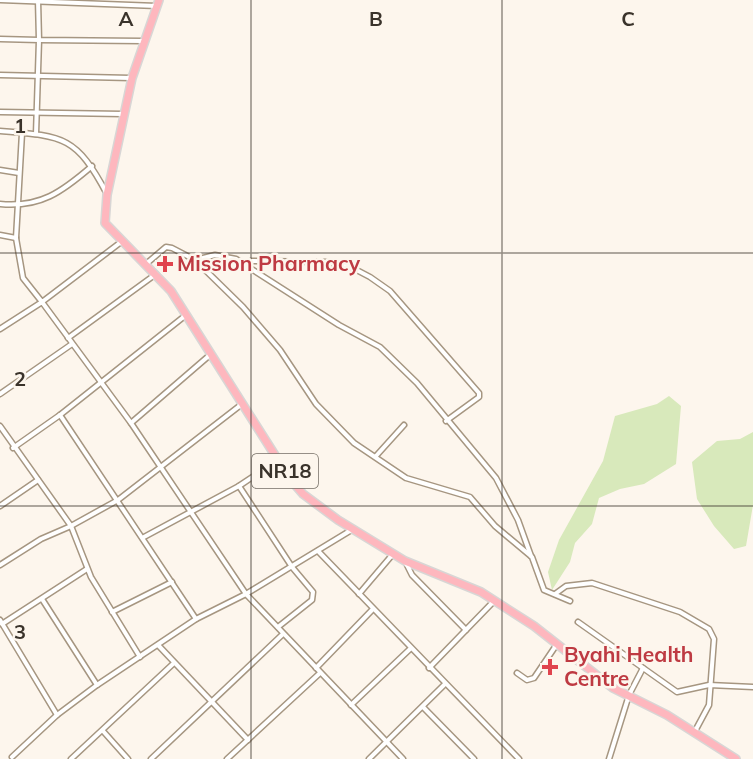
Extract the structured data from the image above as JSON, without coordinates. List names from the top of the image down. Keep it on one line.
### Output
{"streets":{"main road":["NR18"]},"places":{"health":["Mission Pharmacy","Byahi Health Centre"]},"grid":{"columns":["A","B","C"],"rows":["1","2","3"]}}
